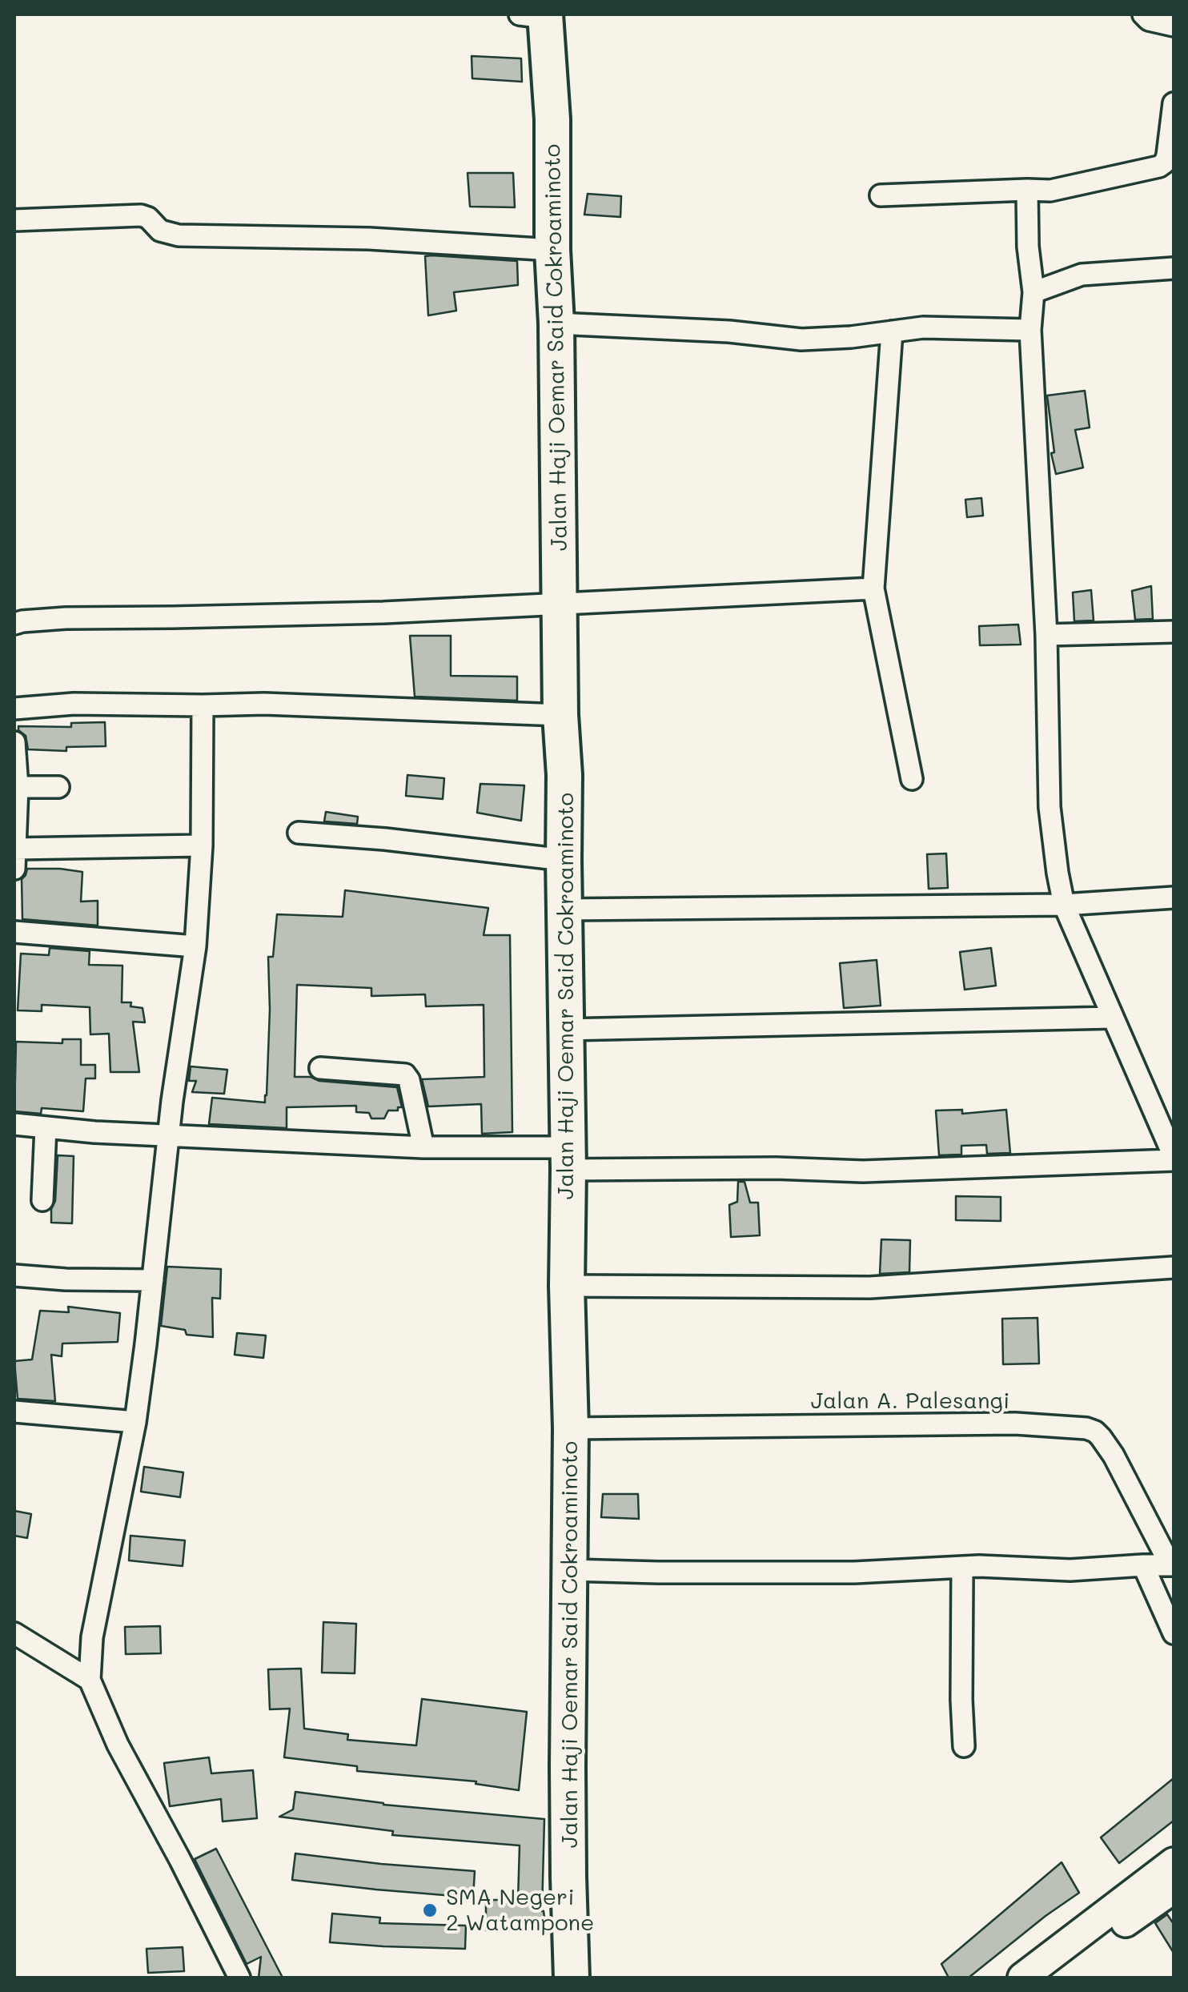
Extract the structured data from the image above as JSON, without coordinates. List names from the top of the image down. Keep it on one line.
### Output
{"streets":{"highway":["Jalan Haji Oemar Said Cokroaminoto"],"street":["Jalan A. Palesangi"]},"crossings":[["Jalan Haji Oemar Said Cokroaminoto","Jalan A. Palesangi"]],"places":["SMA Negeri 2 Watampone"]}
